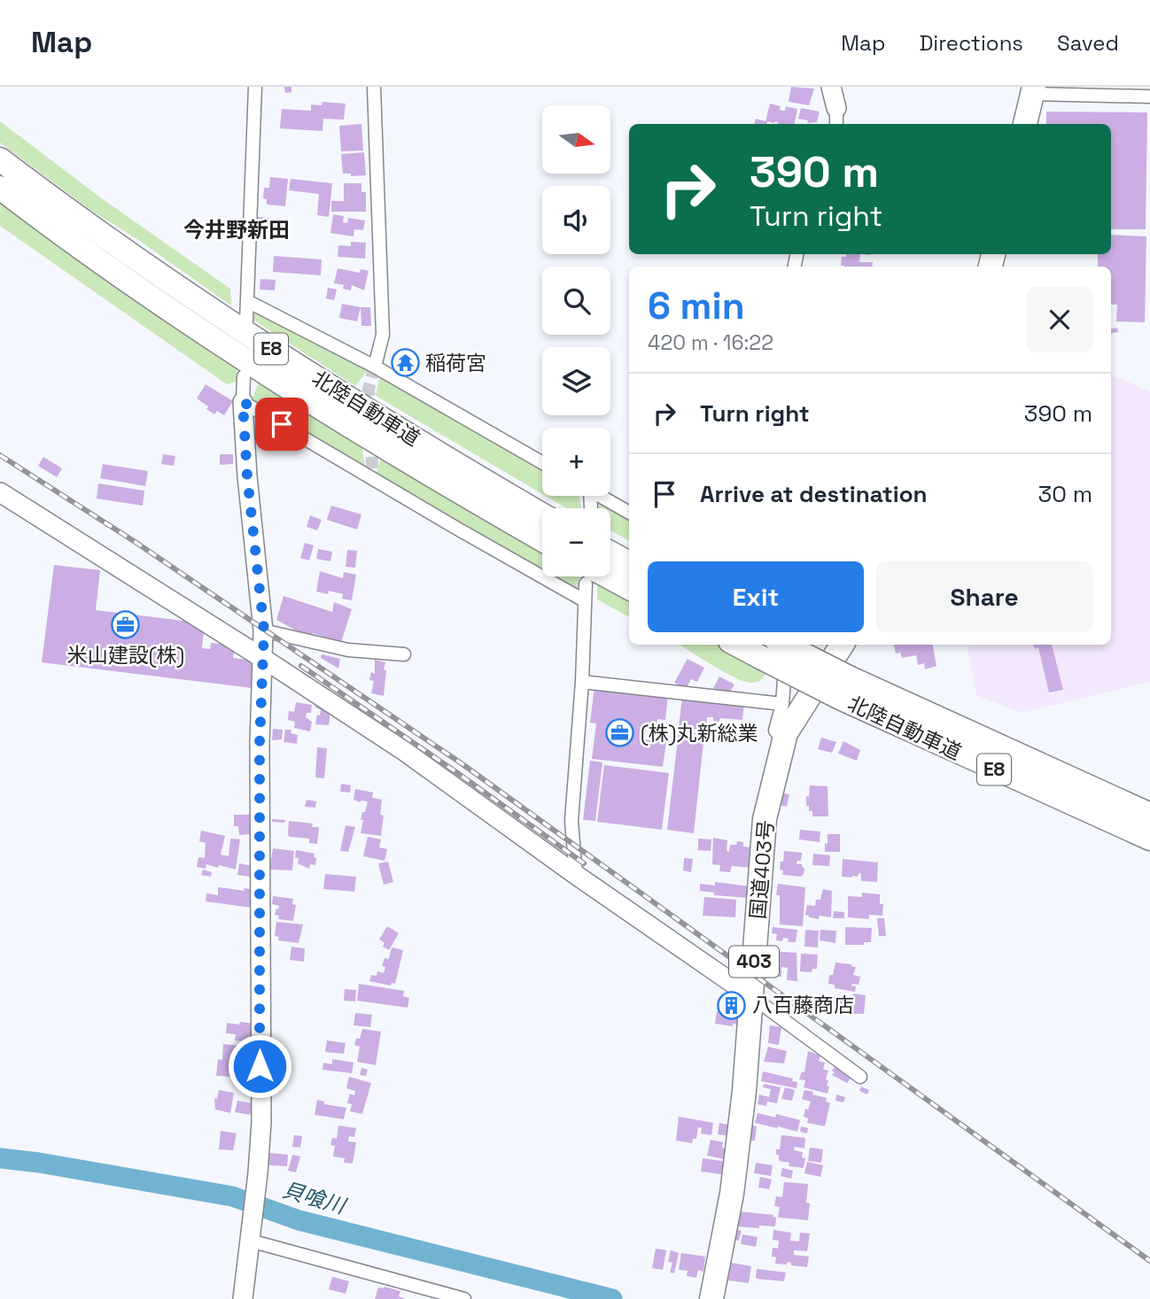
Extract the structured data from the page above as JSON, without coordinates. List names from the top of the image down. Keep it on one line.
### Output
{"streets":{"highway":["E8","北陸自動車道","国道403号","403"]},"districts":["今井野新田"],"water":["貝喰川"],"places":{"temple":["稲荷宮"],"office":["米山建設(株)","(株)丸新総業"],"building":["八百藤商店"]},"north":"right","page":{"header":"Map","nav":["Map","Directions","Saved"],"map_buttons":["+","−"],"turn":["390 m","Turn right"],"heading":["6 min","420 m · 16:22"],"list":[{"name":"Turn right","value":"390 m"},{"name":"Arrive at destination","value":"30 m"}],"buttons":["Exit","Share"]}}
